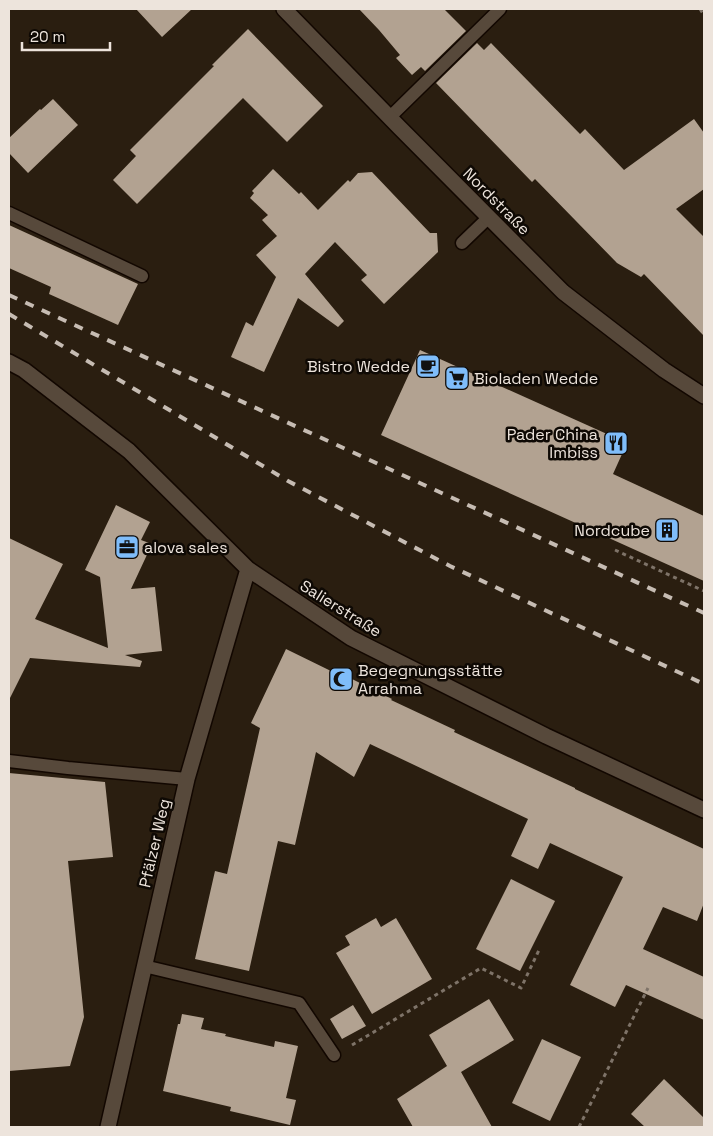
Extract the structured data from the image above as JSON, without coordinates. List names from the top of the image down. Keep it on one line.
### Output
{"streets":{"street":["Nordstraße","Salierstraße","Pfälzer Weg"]},"crossings":[["Salierstraße","Pfälzer Weg"]],"places":{"cafe":["Bistro Wedde"],"supermarket":["Bioladen Wedde"],"restaurant":["Pader China Imbiss"],"building":["Nordcube"],"office":["alova sales"],"mosque":["Begegnungsstätte Arrahma"]},"scale_bar":"20 m"}
